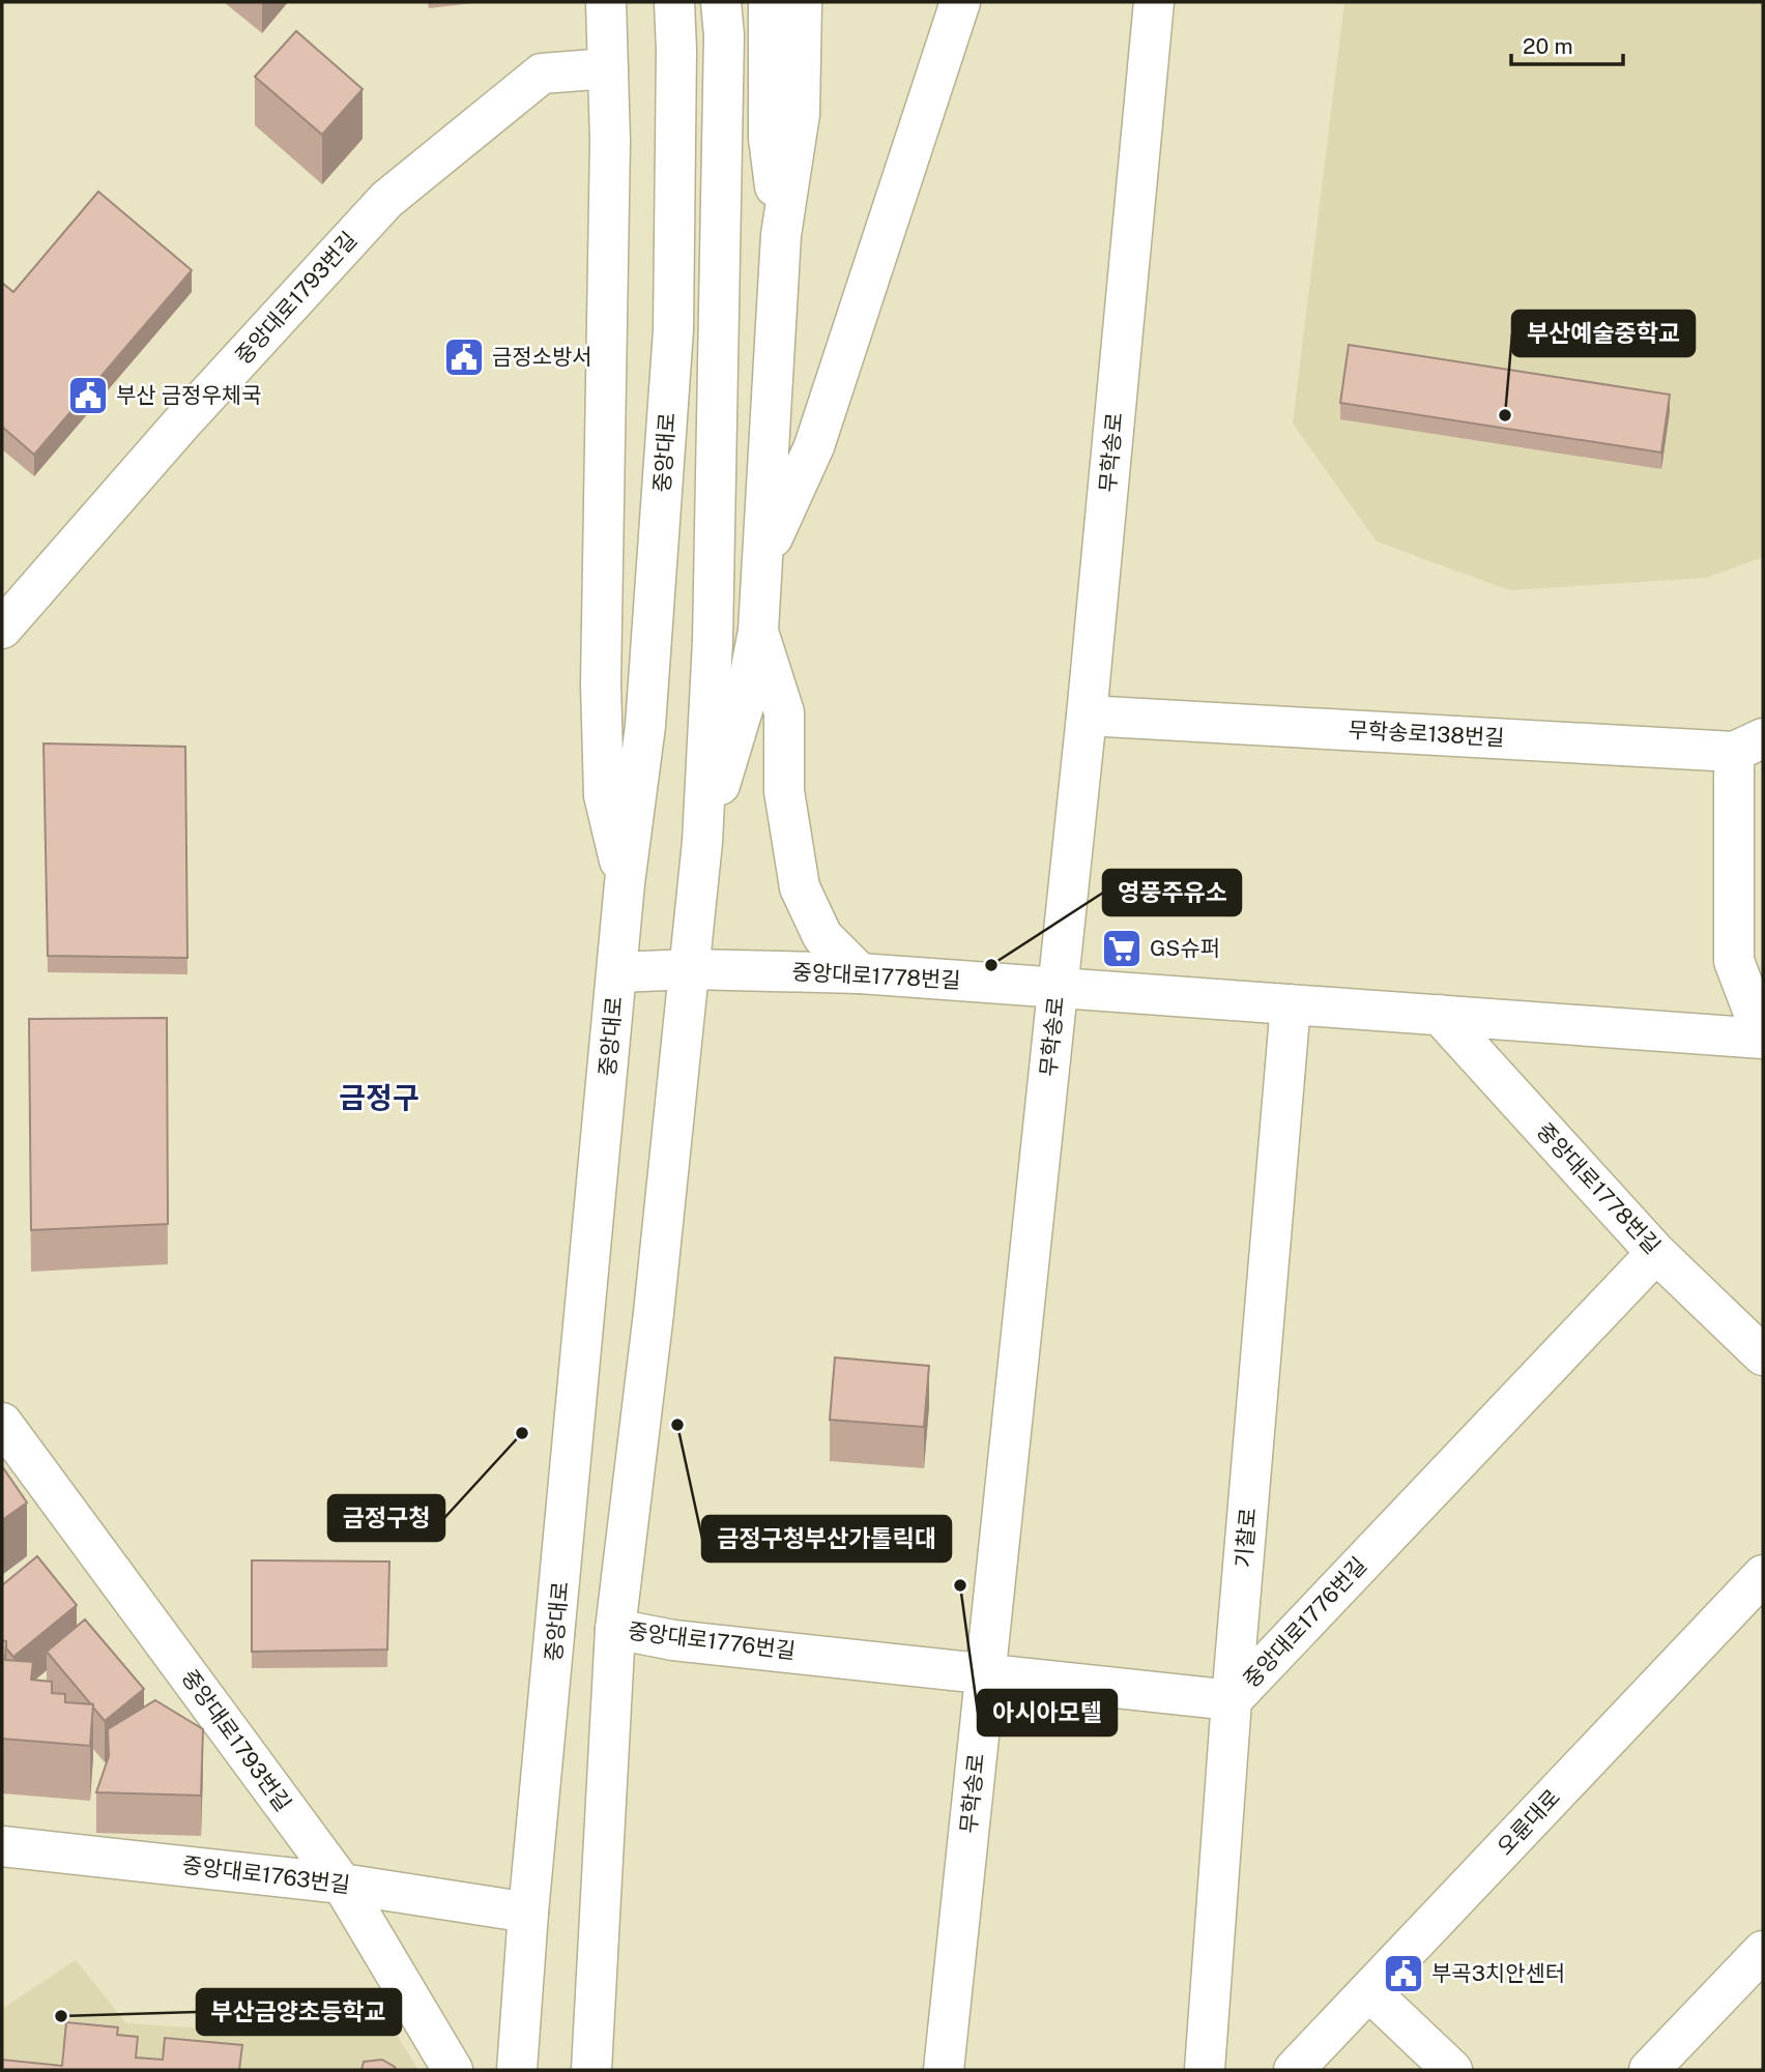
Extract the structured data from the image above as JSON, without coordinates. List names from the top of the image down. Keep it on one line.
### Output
{"streets":{"main road":["중앙대로1793번길","중앙대로","무학송로","무학송로138번길","중앙대로1778번길","기찰로","중앙대로1776번길","오륜대로","중앙대로1763번길"]},"crossings":[["중앙대로1793번길","중앙대로1763번길"],["중앙대로","중앙대로1778번길"],["중앙대로","중앙대로1763번길"],["무학송로","무학송로138번길"],["무학송로","중앙대로1778번길"],["무학송로","중앙대로1776번길"],["무학송로138번길","중앙대로1778번길"],["중앙대로1778번길","기찰로"],["중앙대로1778번길","중앙대로1776번길"],["기찰로","중앙대로1776번길"]],"districts":["금정구"],"places":{"public building":["금정소방서","부산 금정우체국","부곡3치안센터"],"other":["부산예술중학교","영풍주유소","금정구청부산가톨릭대","금정구청","아시아모텔","부산금양초등학교"],"supermarket":["GS슈퍼"]},"scale_bar":"20 m"}
